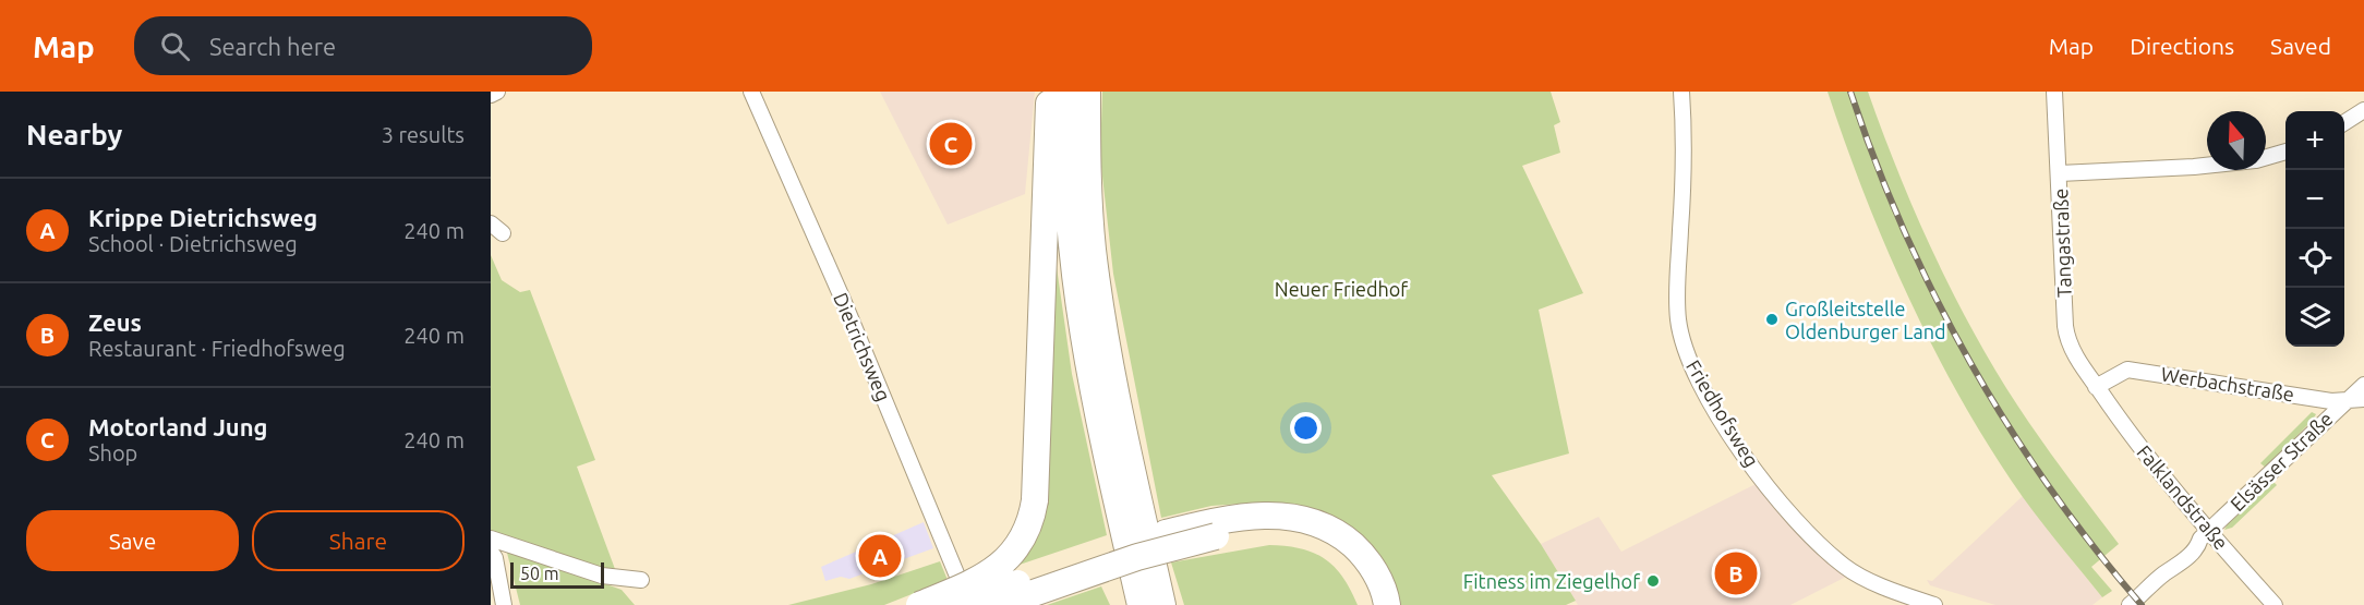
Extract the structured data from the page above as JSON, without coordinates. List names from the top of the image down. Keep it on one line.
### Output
{"streets":{"street":["Tangastraße","Dietrichsweg","Werbachstraße","Friedhofsweg","Elsässer Straße","Falklandstraße"]},"crossings":[["Tangastraße","Werbachstraße"],["Tangastraße","Falklandstraße"],["Werbachstraße","Elsässer Straße"],["Werbachstraße","Falklandstraße"],["Elsässer Straße","Falklandstraße"]],"parks":["Neuer Friedhof"],"places":["Großleitstelle Oldenburger Land","Fitness im Ziegelhof"],"scale_bar":"50 m","north":"top","page":{"header":"Map","search":"Search here","nav":["Map","Directions","Saved"],"heading":["Nearby","3 results"],"map_buttons":["+","−"],"pins":["C","A","B"],"list":[{"mark":"A","name":"Krippe Dietrichsweg","note":"School · Dietrichsweg","value":"240 m"},{"mark":"B","name":"Zeus","note":"Restaurant · Friedhofsweg","value":"240 m"},{"mark":"C","name":"Motorland Jung","note":"Shop","value":"240 m"}],"buttons":["Save","Share"],"scale":"50 m"}}
